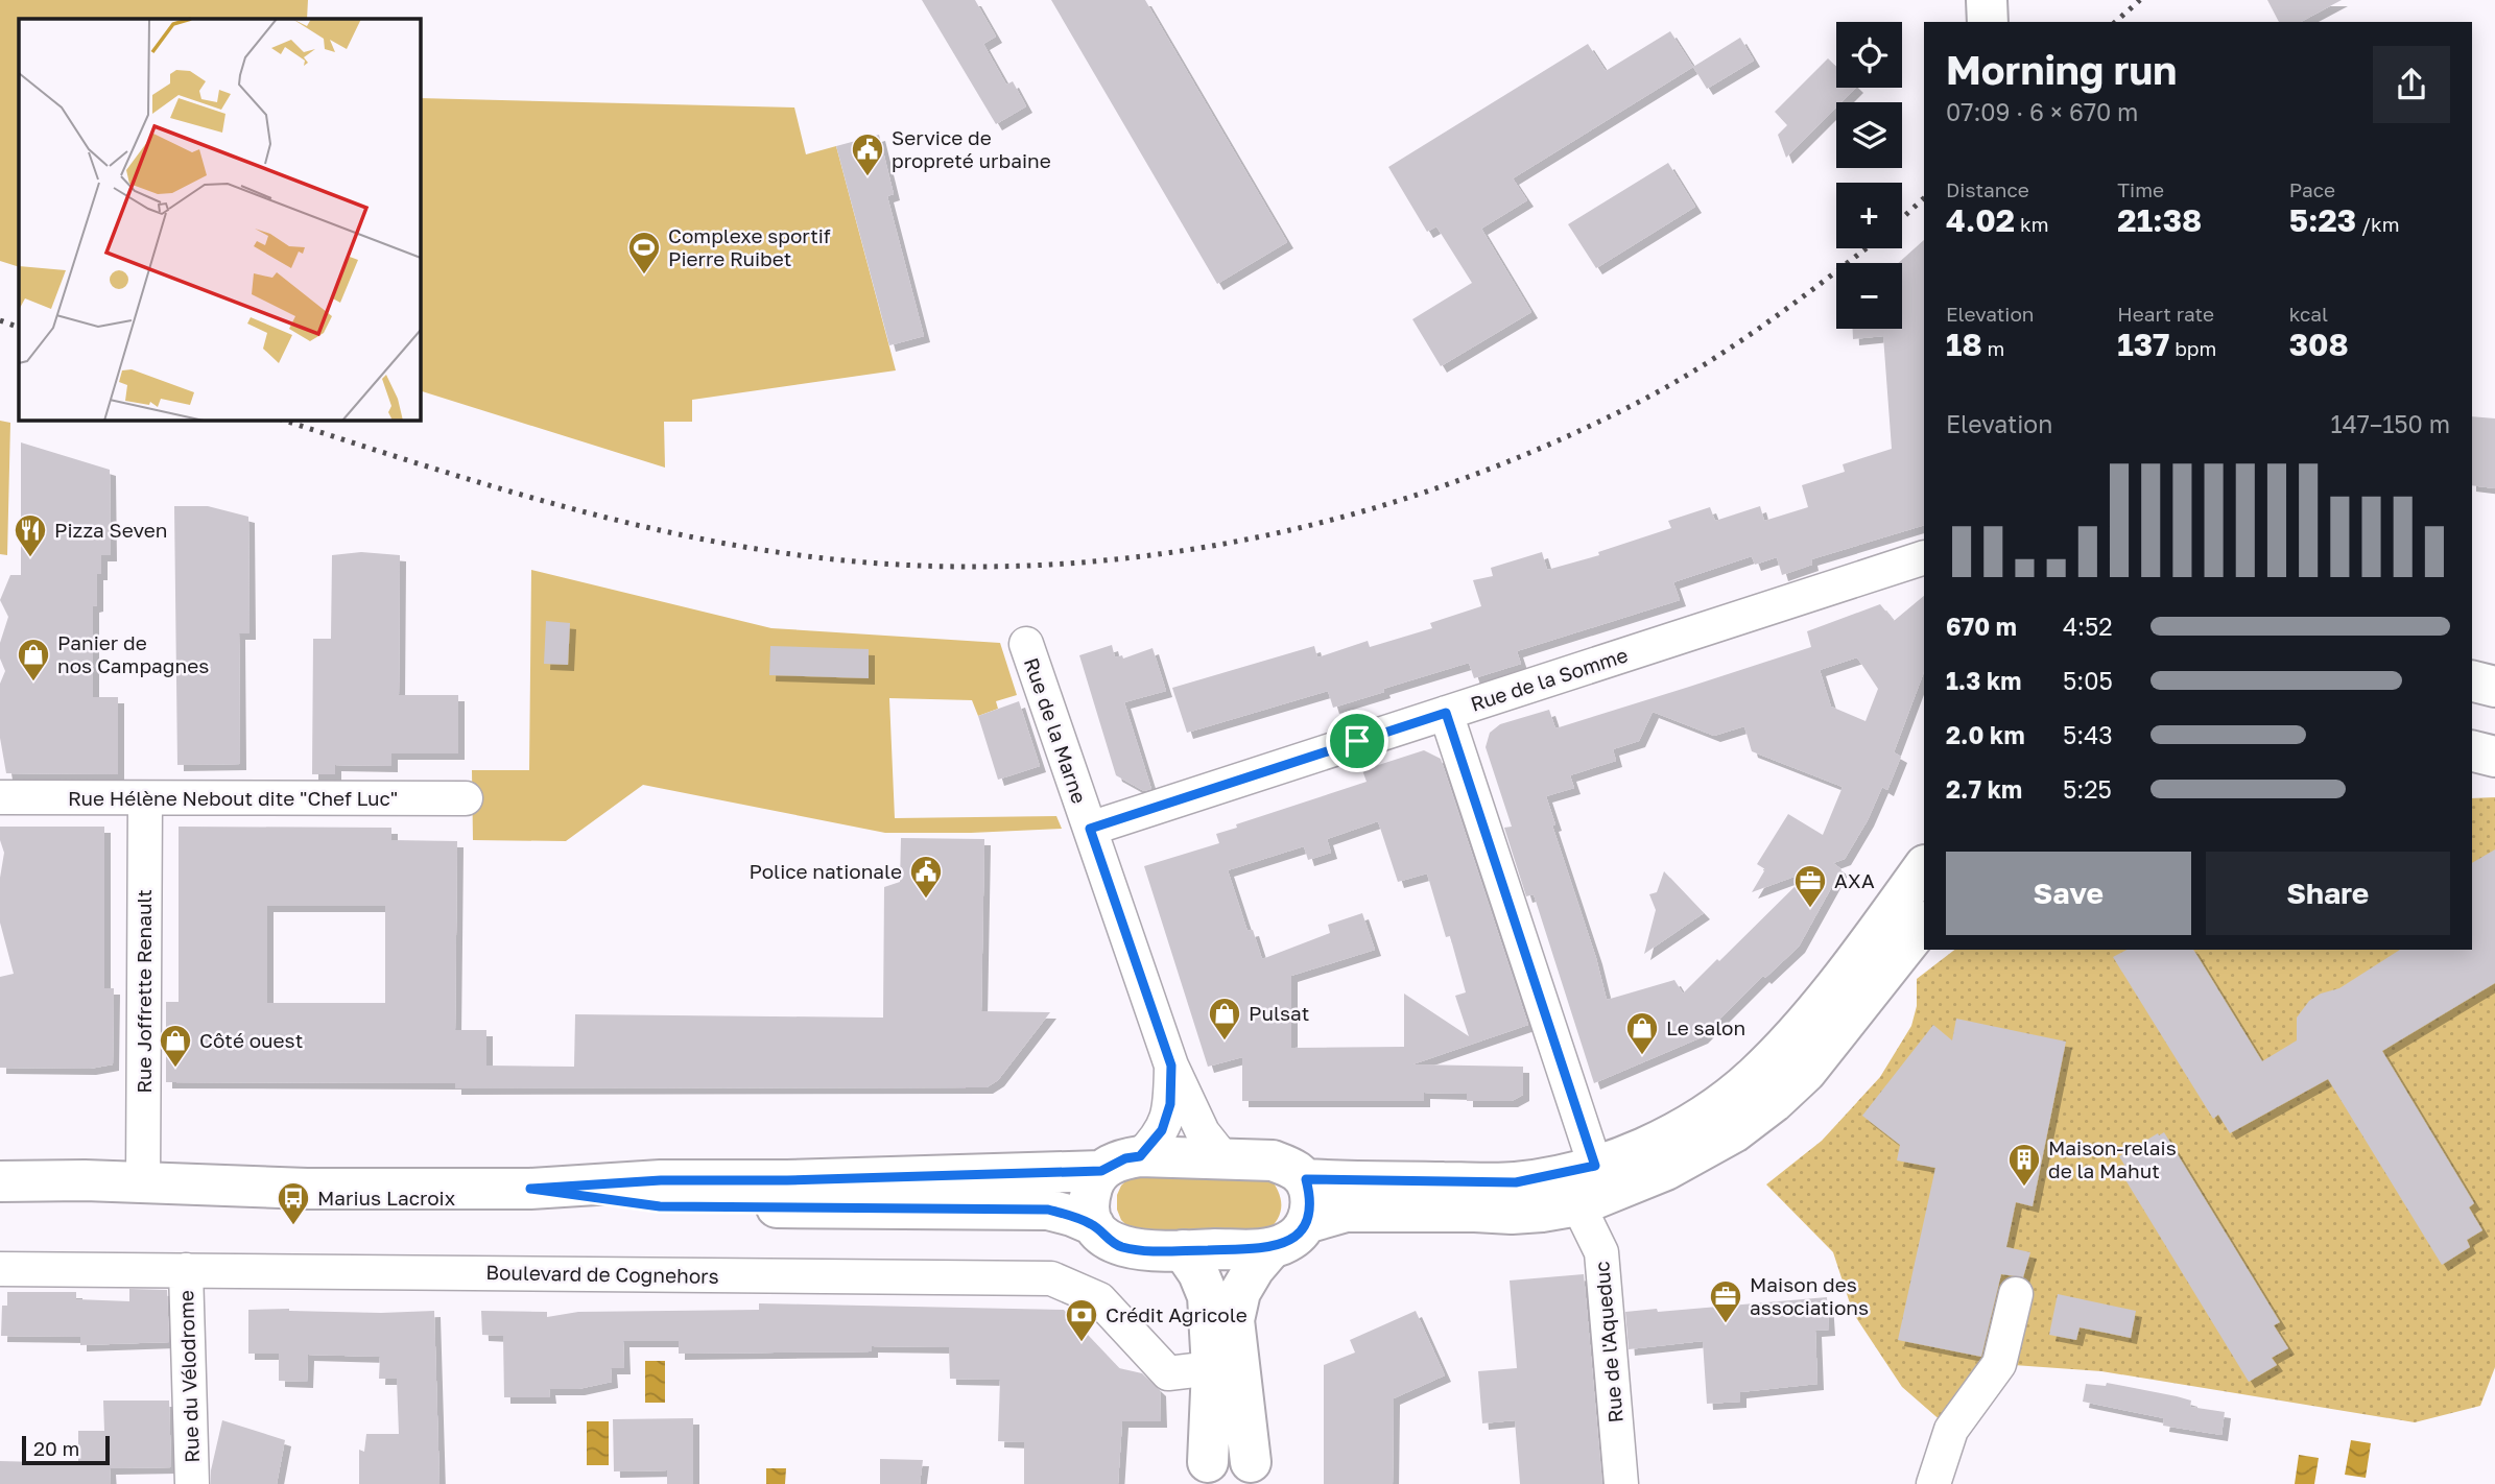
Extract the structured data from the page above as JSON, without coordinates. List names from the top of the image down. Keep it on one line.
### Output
{"streets":{"street":["Rue de la Somme","Rue de la Marne","Rue Hélène Nebout dite \"Chef Luc\"","Rue Joffrette Renault","Boulevard de Cognehors","Rue de l'Aqueduc","Rue du Vélodrome"]},"crossings":[["Rue de la Somme","Rue de la Marne"],["Rue Hélène Nebout dite \"Chef Luc\"","Rue Joffrette Renault"],["Boulevard de Cognehors","Rue du Vélodrome"]],"places":{"public building":["Service de propreté urbaine","Police nationale"],"sports":["Complexe sportif Pierre Ruibet"],"restaurant":["Pizza Seven"],"shop":["Panier de nos Campagnes","Pulsat","Le salon","Côté ouest"],"office":["AXA","Maison des associations"],"building":["Maison-relais de la Mahut"],"bus stop":["Marius Lacroix"],"bank":["Crédit Agricole"]},"scale_bar":"20 m","page":{"map_buttons":["+","−"],"heading":["Morning run","07:09 · 6 × 670 m"],"stats":[["Distance","4.02 km"],["Time","21:38"],["Pace","5:23 /km"],["Elevation","18 m"],["Heart rate","137 bpm"],["kcal","308"]],"chart":["Elevation","147–150 m"],"list":[{"name":"670 m","note":"4:52"},{"name":"1.3 km","note":"5:05"},{"name":"2.0 km","note":"5:43"},{"name":"2.7 km","note":"5:25"}],"buttons":["Save","Share"],"scale":"20 m"}}
